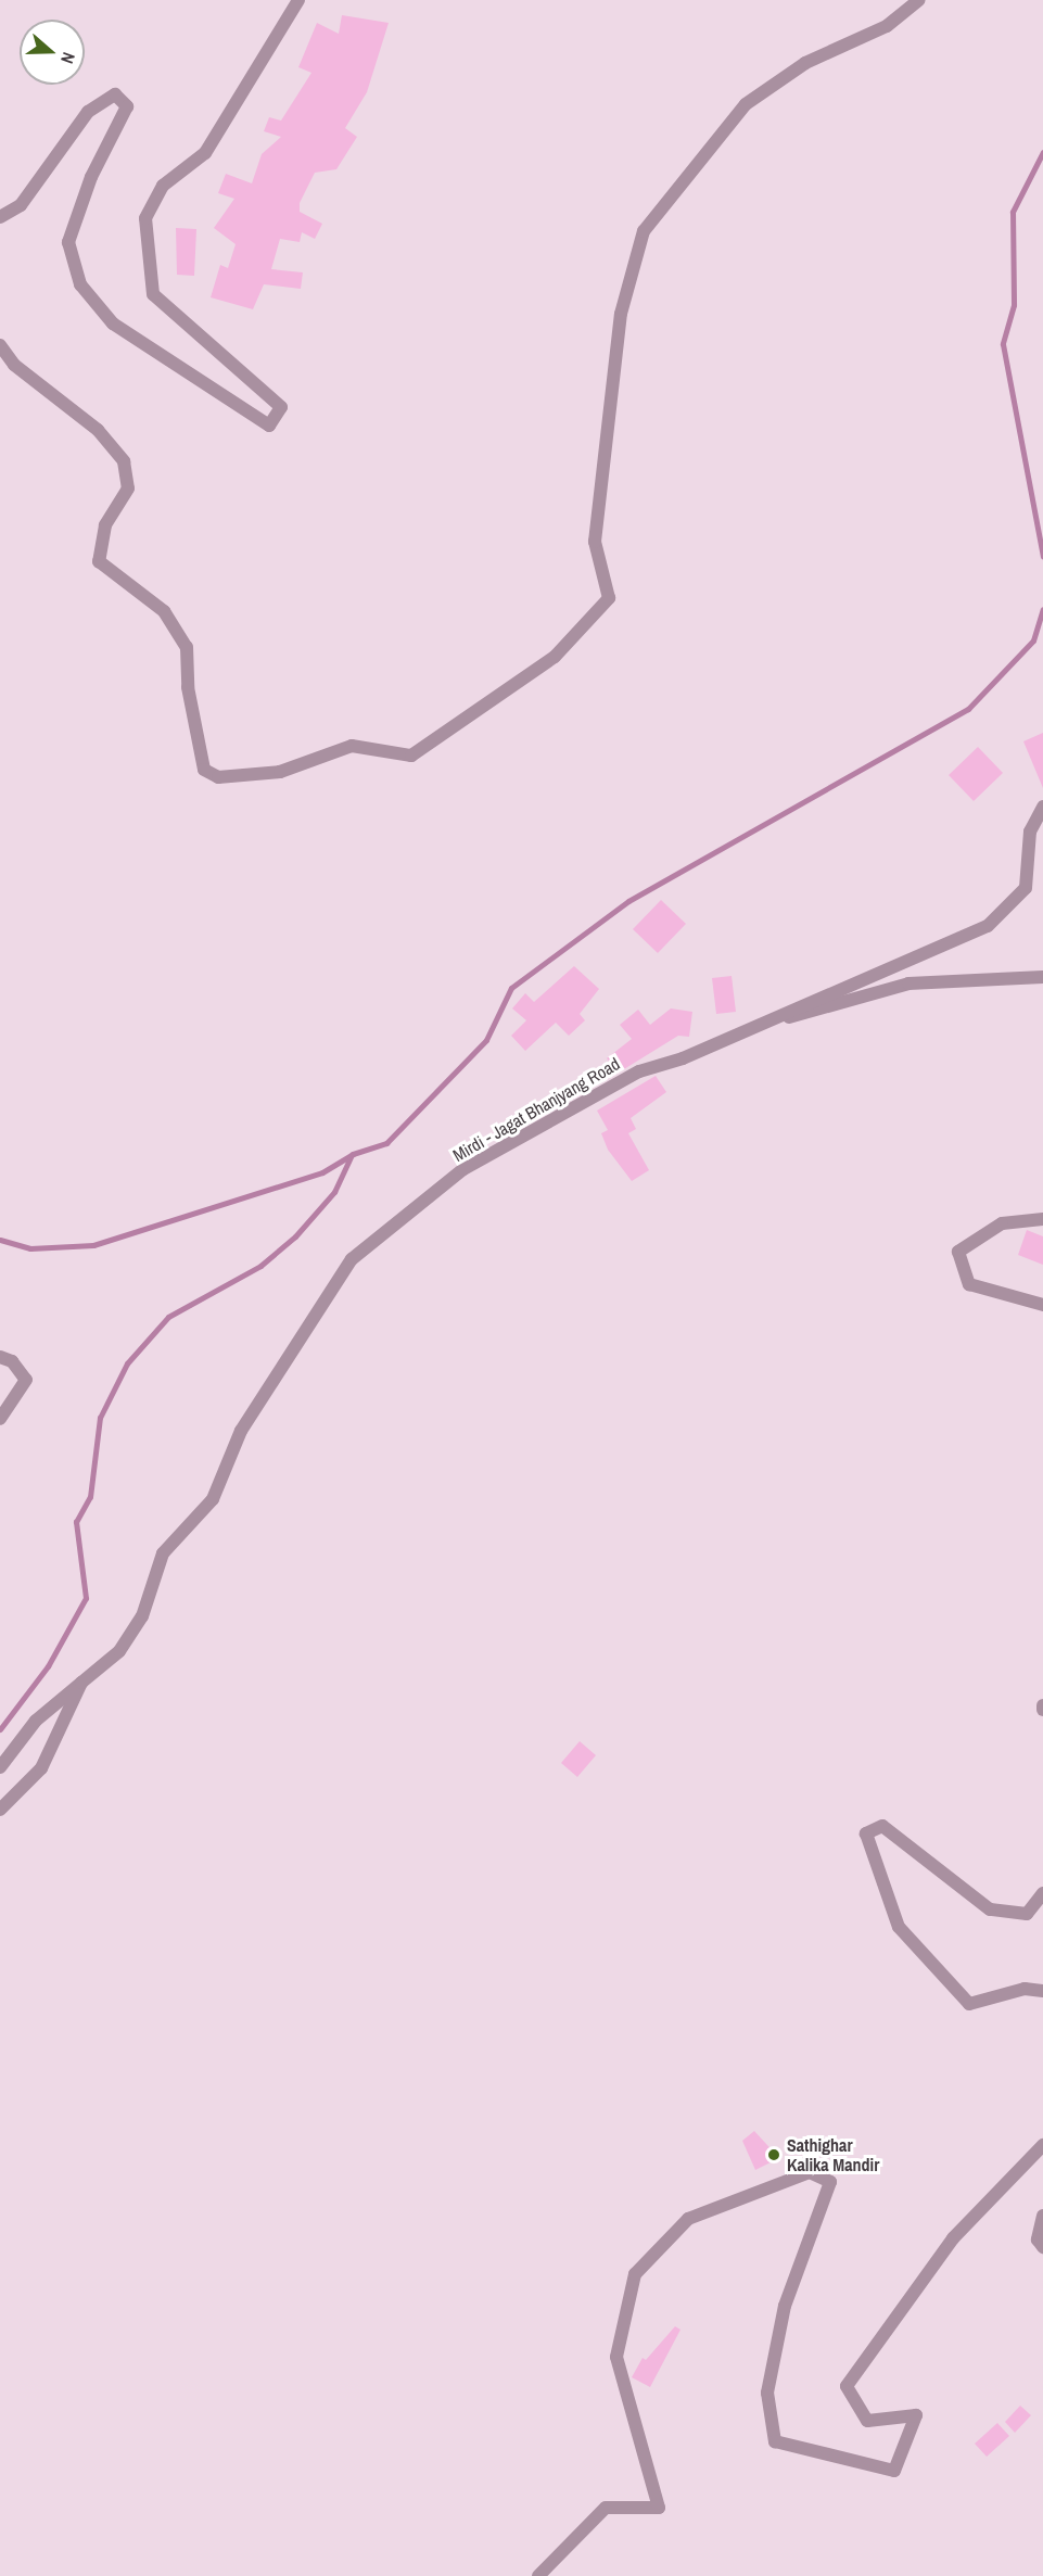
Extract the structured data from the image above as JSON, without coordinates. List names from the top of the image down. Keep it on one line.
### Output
{"streets":{"street":["Mirdi - Jagat Bhanjyang Road"]},"places":["Sathighar Kalika Mandir"],"north":"right"}
